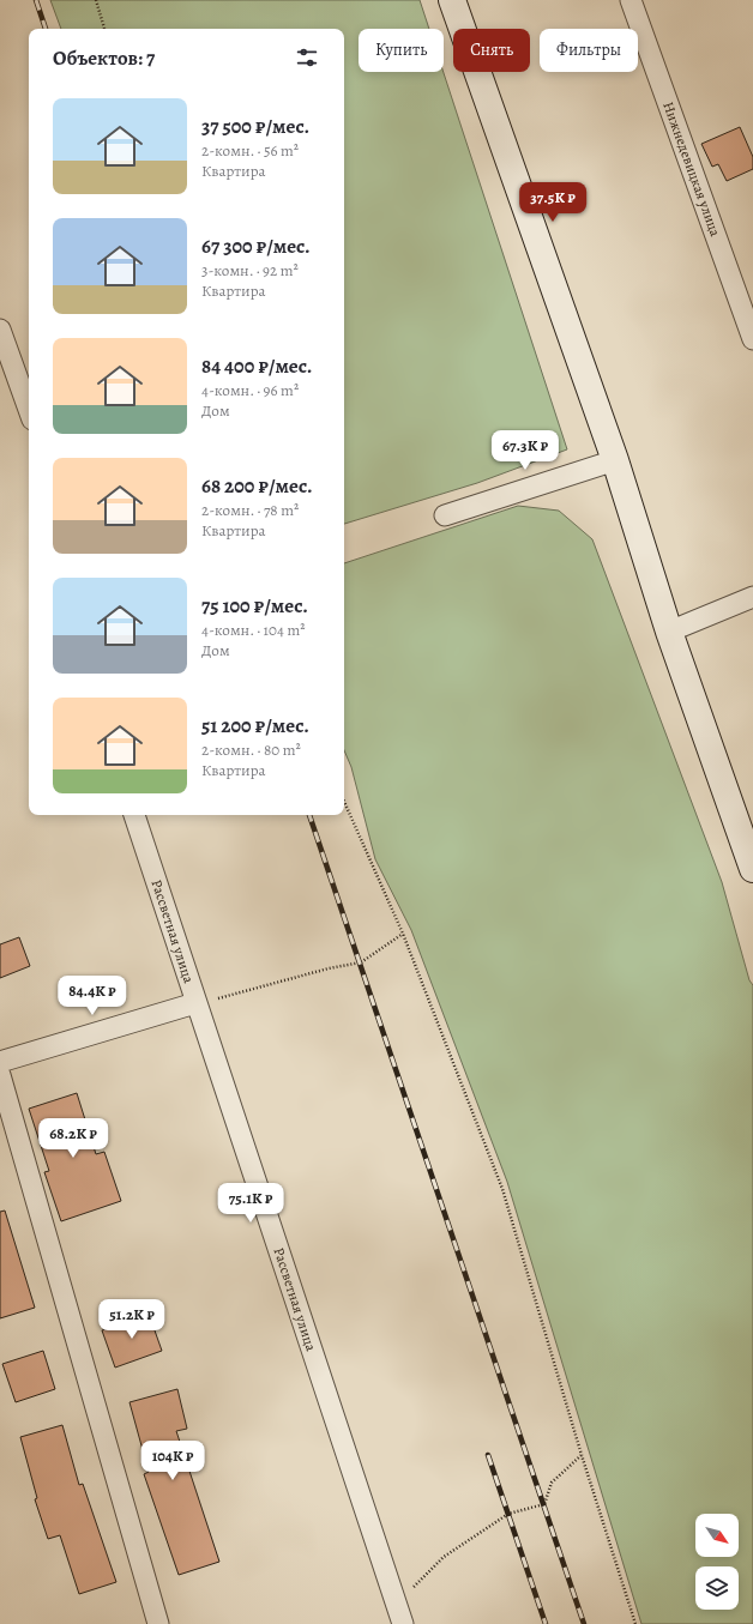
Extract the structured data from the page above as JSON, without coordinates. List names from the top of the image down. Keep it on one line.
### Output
{"streets":{"street":["Нижнедевицкая улица","Рассветная улица"]},"north":"bottom right","page":{"chip":["Купить","Снять","Фильтры"],"heading":"Объектов: 7","list":[{"name":"37 500 ₽/мес.","note":"2-комн. · 56 m² · Квартира"},{"name":"67 300 ₽/мес.","note":"3-комн. · 92 m² · Квартира"},{"name":"84 400 ₽/мес.","note":"4-комн. · 96 m² · Дом"},{"name":"68 200 ₽/мес.","note":"2-комн. · 78 m² · Квартира"},{"name":"75 100 ₽/мес.","note":"4-комн. · 104 m² · Дом"},{"name":"51 200 ₽/мес.","note":"2-комн. · 80 m² · Квартира"}],"price":["37.5K ₽","67.3K ₽","84.4K ₽","68.2K ₽","75.1K ₽","51.2K ₽","104K ₽"]}}
